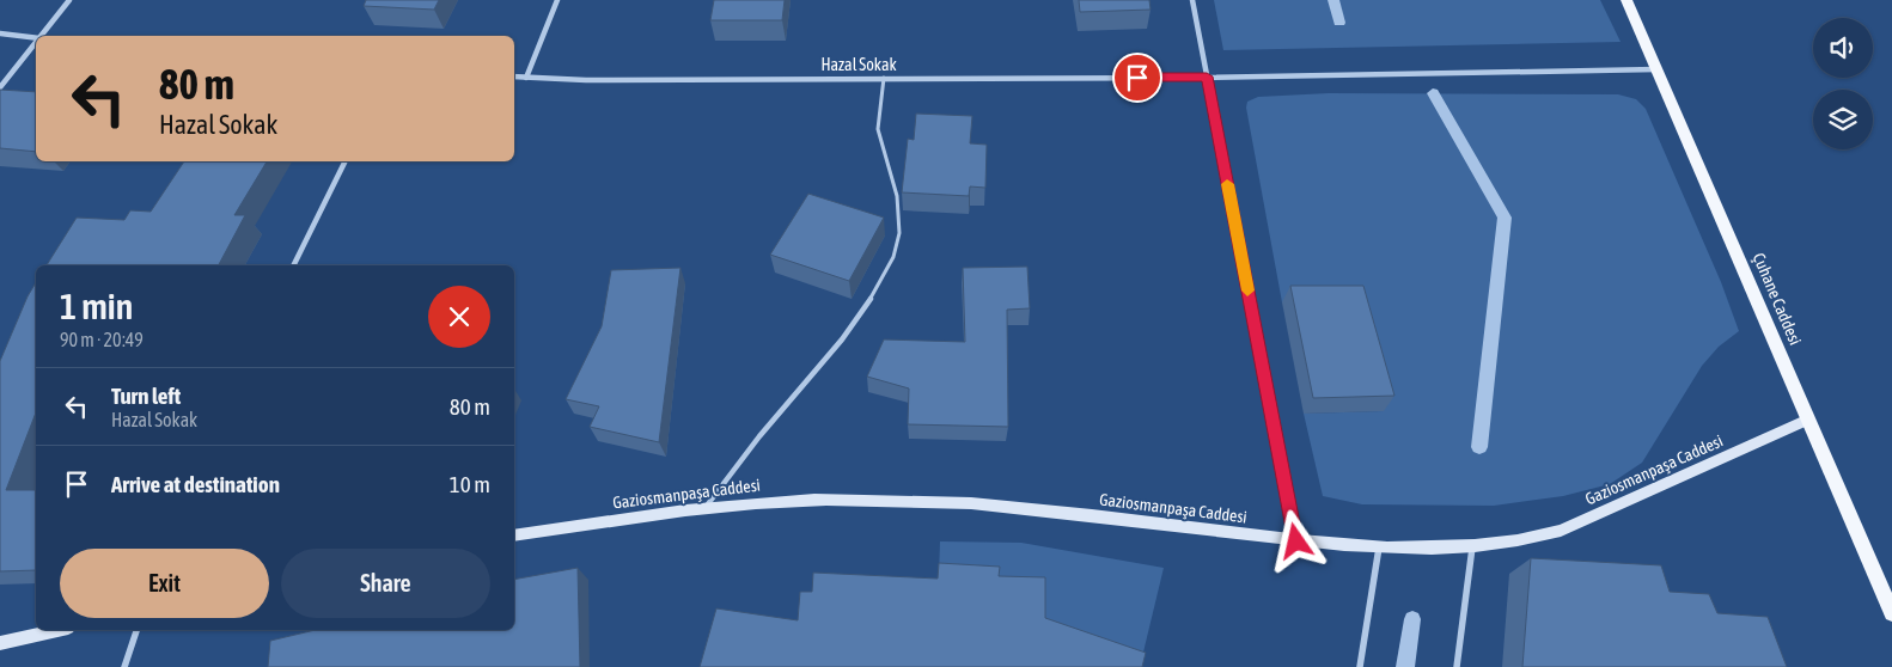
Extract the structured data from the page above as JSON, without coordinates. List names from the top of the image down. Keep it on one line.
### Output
{"streets":{"main road":["Çuhane Caddesi"],"street":["Hazal Sokak","Gaziosmanpaşa Caddesi"]},"crossings":[["Hazal Sokak","Çuhane Caddesi"],["Çuhane Caddesi","Gaziosmanpaşa Caddesi"]],"page":{"turn":["80 m","Hazal Sokak"],"heading":["1 min","90 m · 20:49"],"list":[{"name":"Turn left","note":"Hazal Sokak","value":"80 m"},{"name":"Arrive at destination","value":"10 m"}],"buttons":["Exit","Share"]}}
